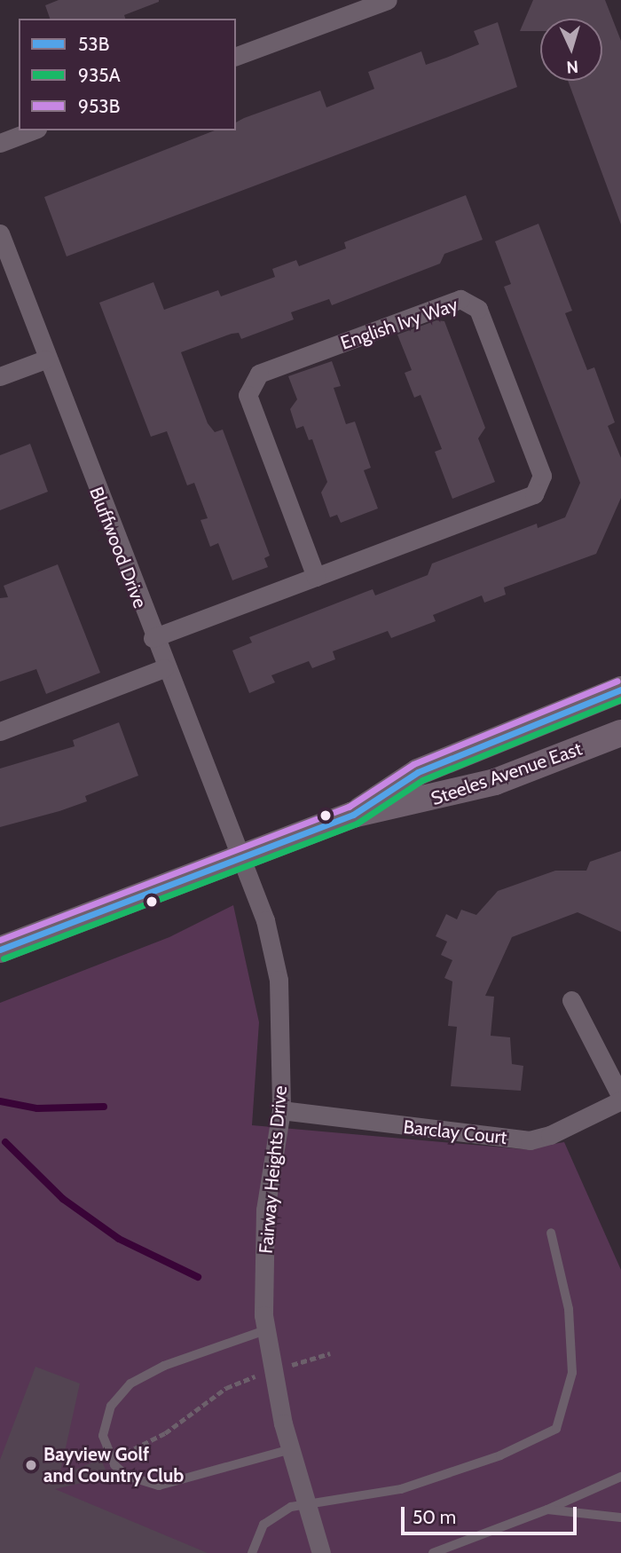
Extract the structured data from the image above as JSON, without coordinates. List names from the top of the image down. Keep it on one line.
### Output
{"streets":{"main road":["Steeles Avenue East"],"street":["English Ivy Way","Bluffwood Drive","Barclay Court","Fairway Heights Drive"]},"crossings":[["English Ivy Way","Bluffwood Drive"],["Bluffwood Drive","Steeles Avenue East"],["Bluffwood Drive","Fairway Heights Drive"],["Steeles Avenue East","Fairway Heights Drive"],["Barclay Court","Fairway Heights Drive"]],"places":["Bayview Golf and Country Club"],"lines":["transit line 953B","transit line 53B","transit line 935A"],"legend":["53B","935A","953B"],"scale_bar":"50 m","north":"bottom"}
